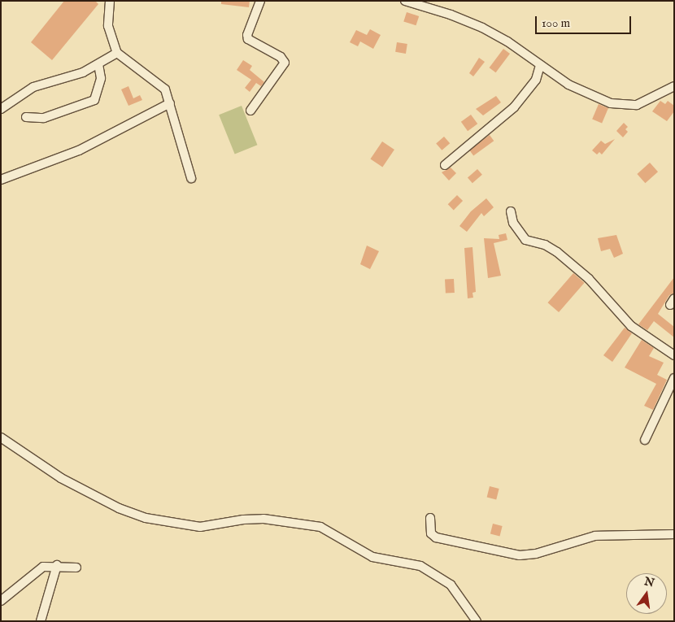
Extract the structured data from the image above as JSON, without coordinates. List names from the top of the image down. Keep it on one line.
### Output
{"scale_bar":"100 m","north":"top"}
